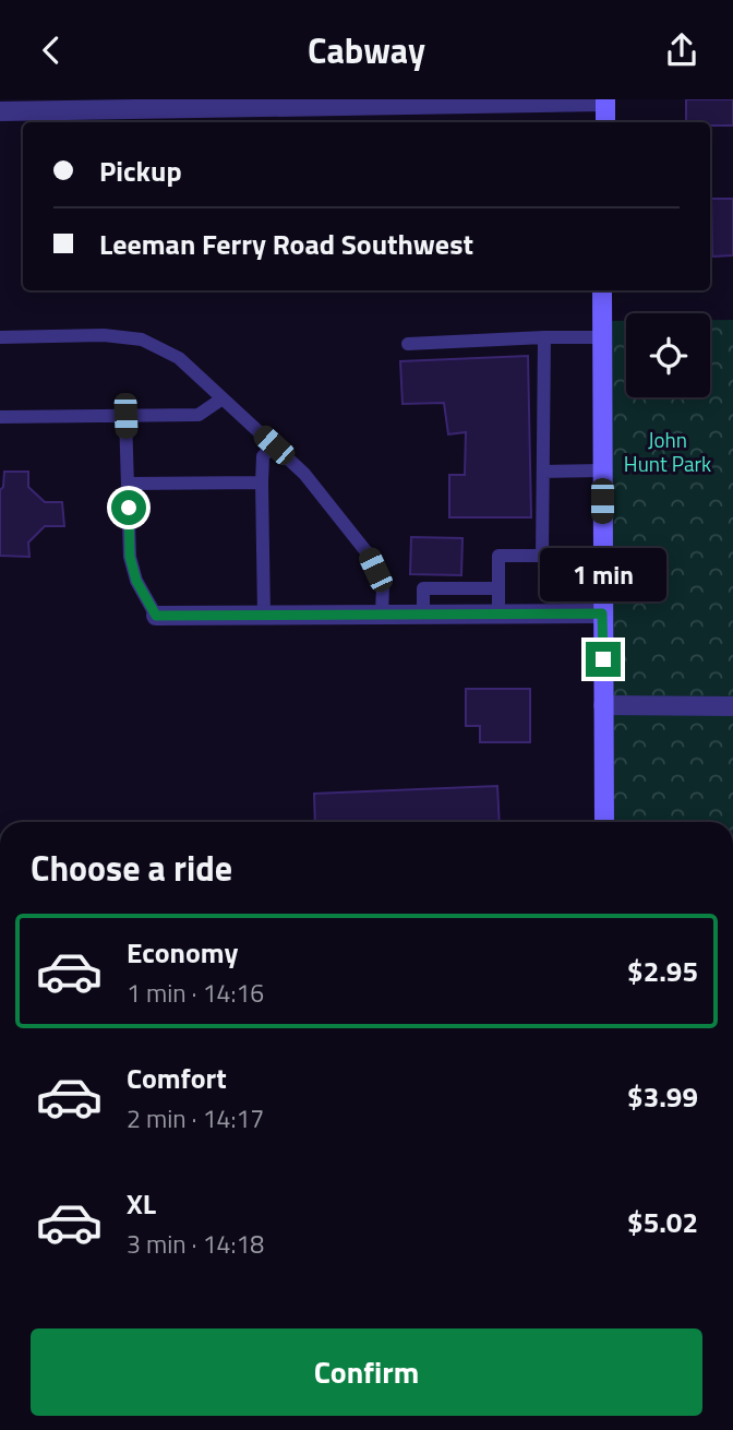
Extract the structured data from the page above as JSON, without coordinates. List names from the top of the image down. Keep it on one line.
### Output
{"parks":["John Hunt Park"],"page":{"header":"Cabway","banner":["Pickup","Leeman Ferry Road Southwest"],"bubble":"1 min","heading":"Choose a ride","list":[{"name":"Economy","note":"1 min · 14:16","value":"$2.95"},{"name":"Comfort","note":"2 min · 14:17","value":"$3.99"},{"name":"XL","note":"3 min · 14:18","value":"$5.02"}],"buttons":"Confirm"}}
